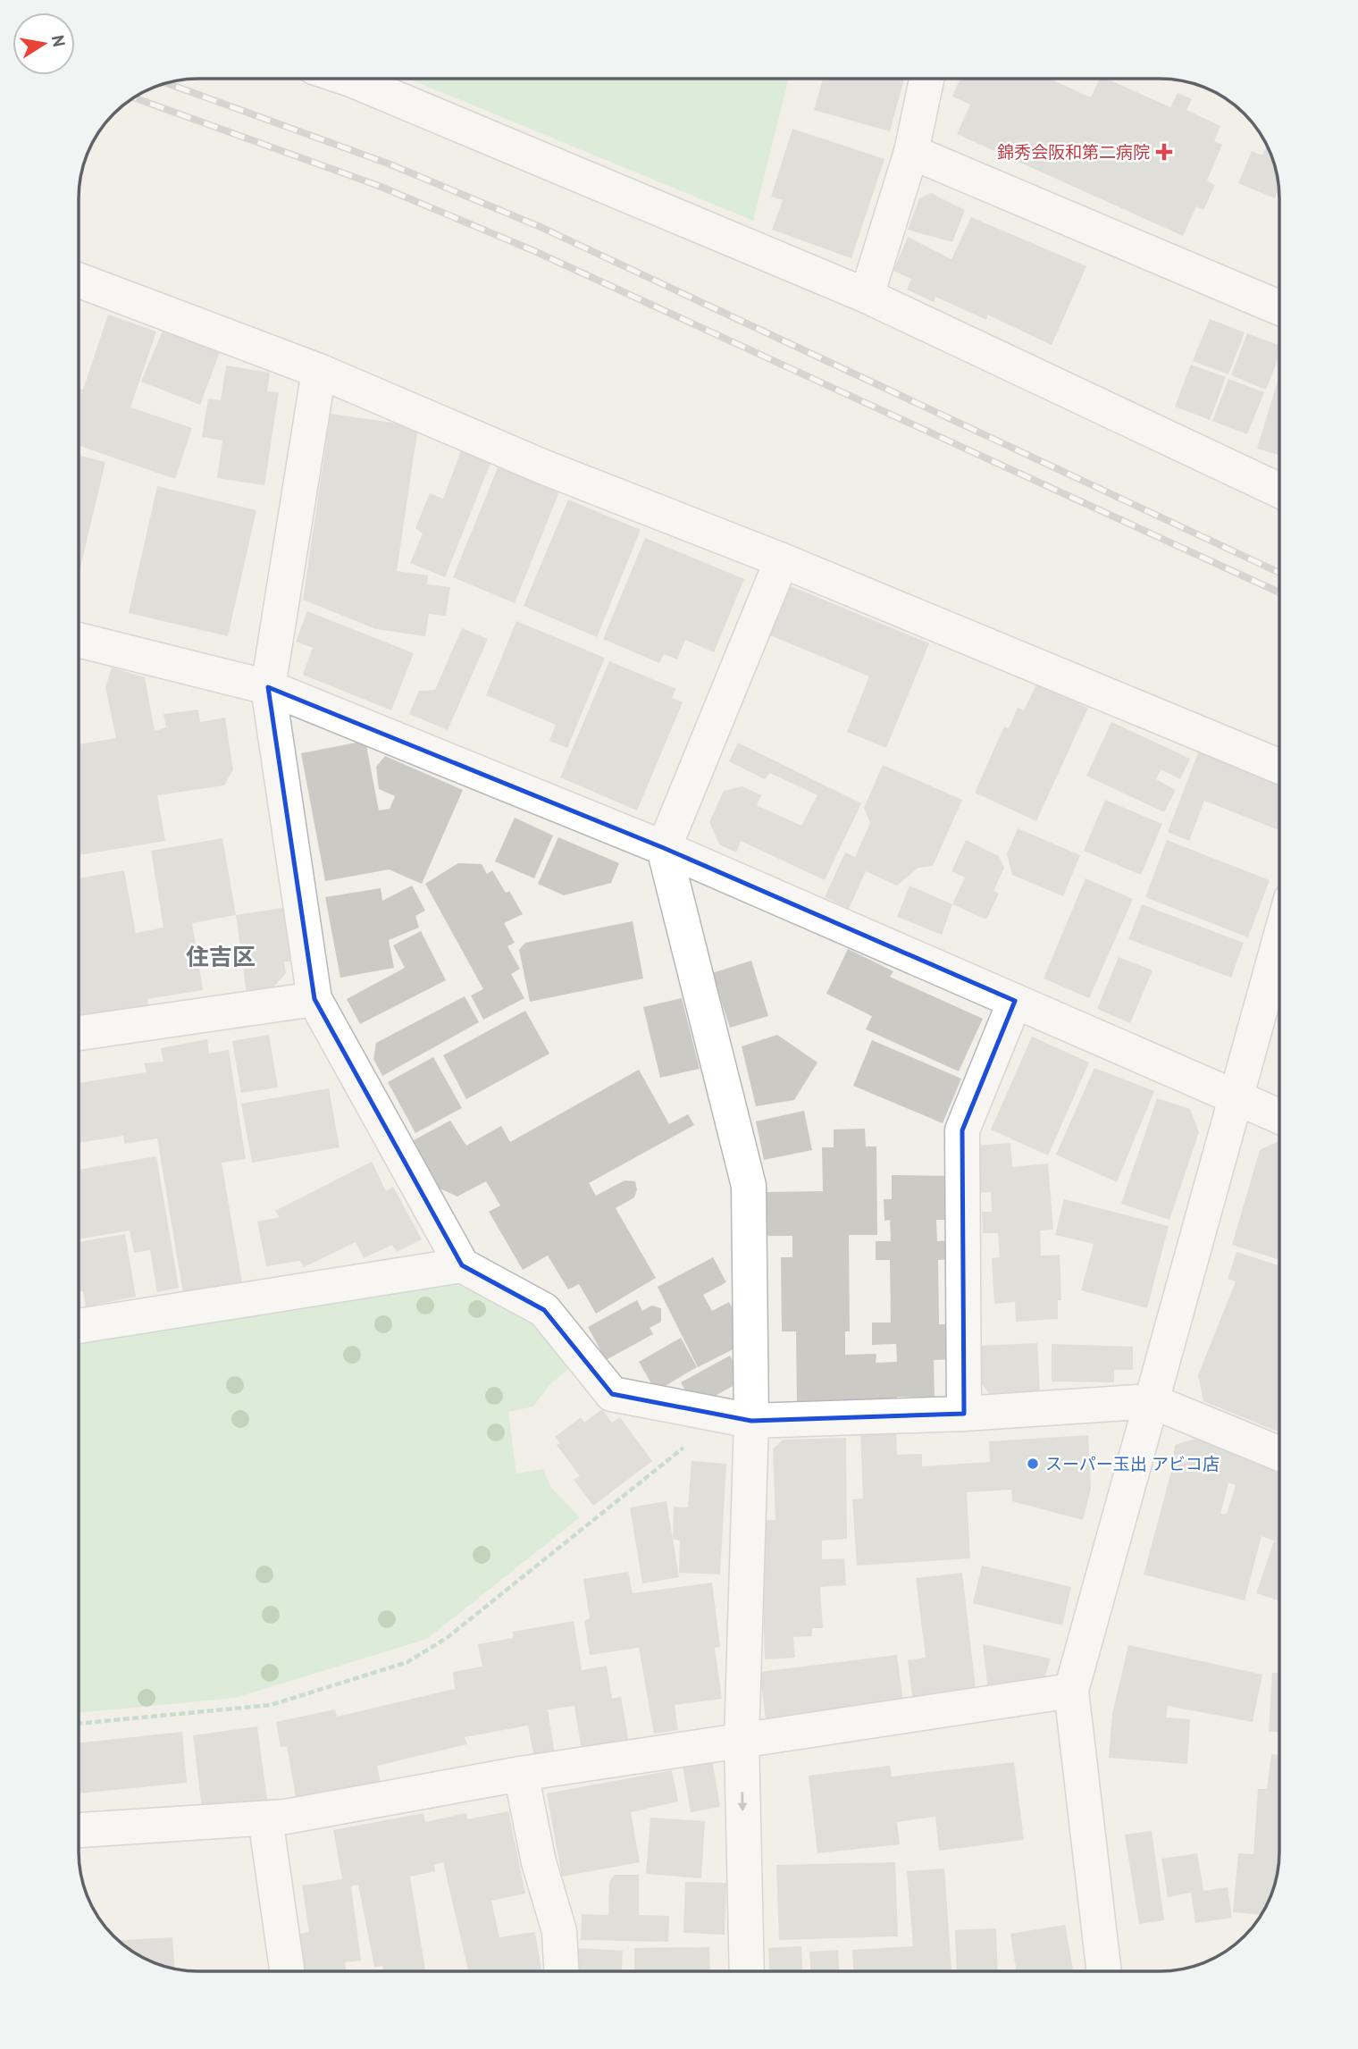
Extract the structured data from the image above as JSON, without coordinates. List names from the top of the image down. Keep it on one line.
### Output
{"districts":["住吉区"],"places":{"health":["錦秀会阪和第二病院"],"other":["スーパー玉出 アビコ店"]},"north":"right"}
